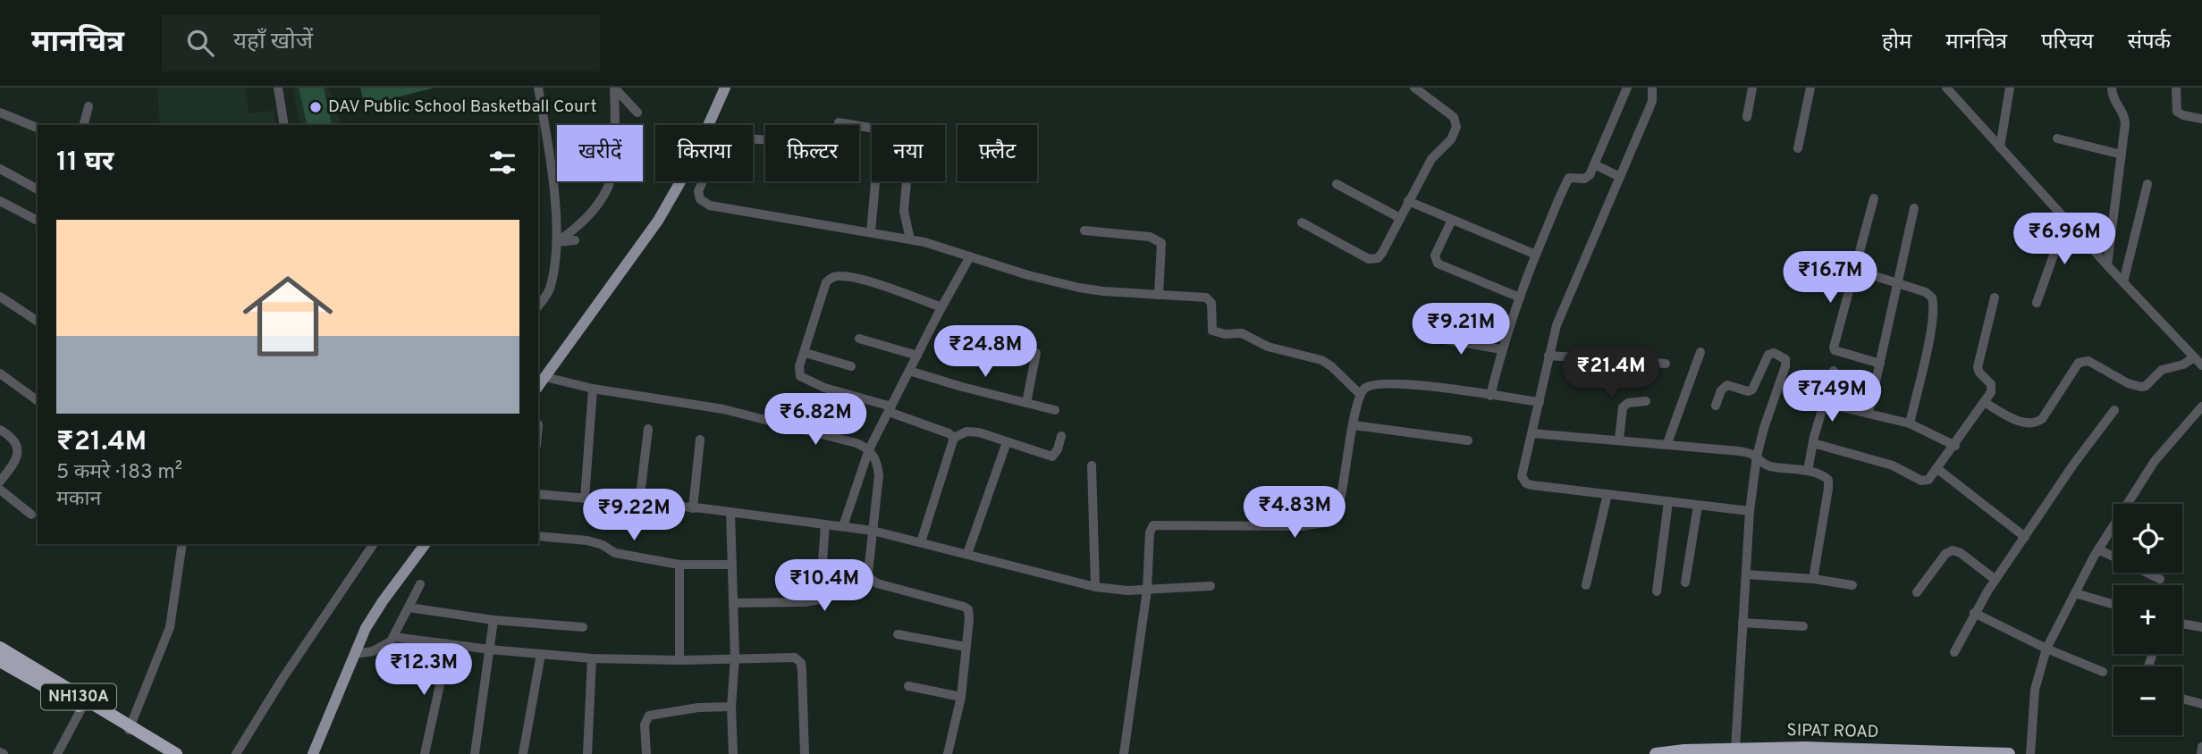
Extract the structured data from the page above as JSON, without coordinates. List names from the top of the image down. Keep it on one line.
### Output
{"streets":{"highway":["NH130A","SIPAT ROAD"]},"places":["DAV Public School Basketball Court"],"page":{"header":"मानचित्र","search":"यहाँ खोजें","nav":["होम","मानचित्र","परिचय","संपर्क"],"chip":["खरीदें","किराया","फ़िल्टर","नया","फ़्लैट"],"heading":"11 घर","list":[{"name":"₹21.4M","note":"5 कमरे · 183 m² · मकान"}],"price":["₹6.96M","₹16.7M","₹9.21M","₹24.8M","₹21.4M","₹7.49M","₹6.82M","₹4.83M","₹9.22M","₹10.4M","₹12.3M"],"map_buttons":["+","−"]}}
